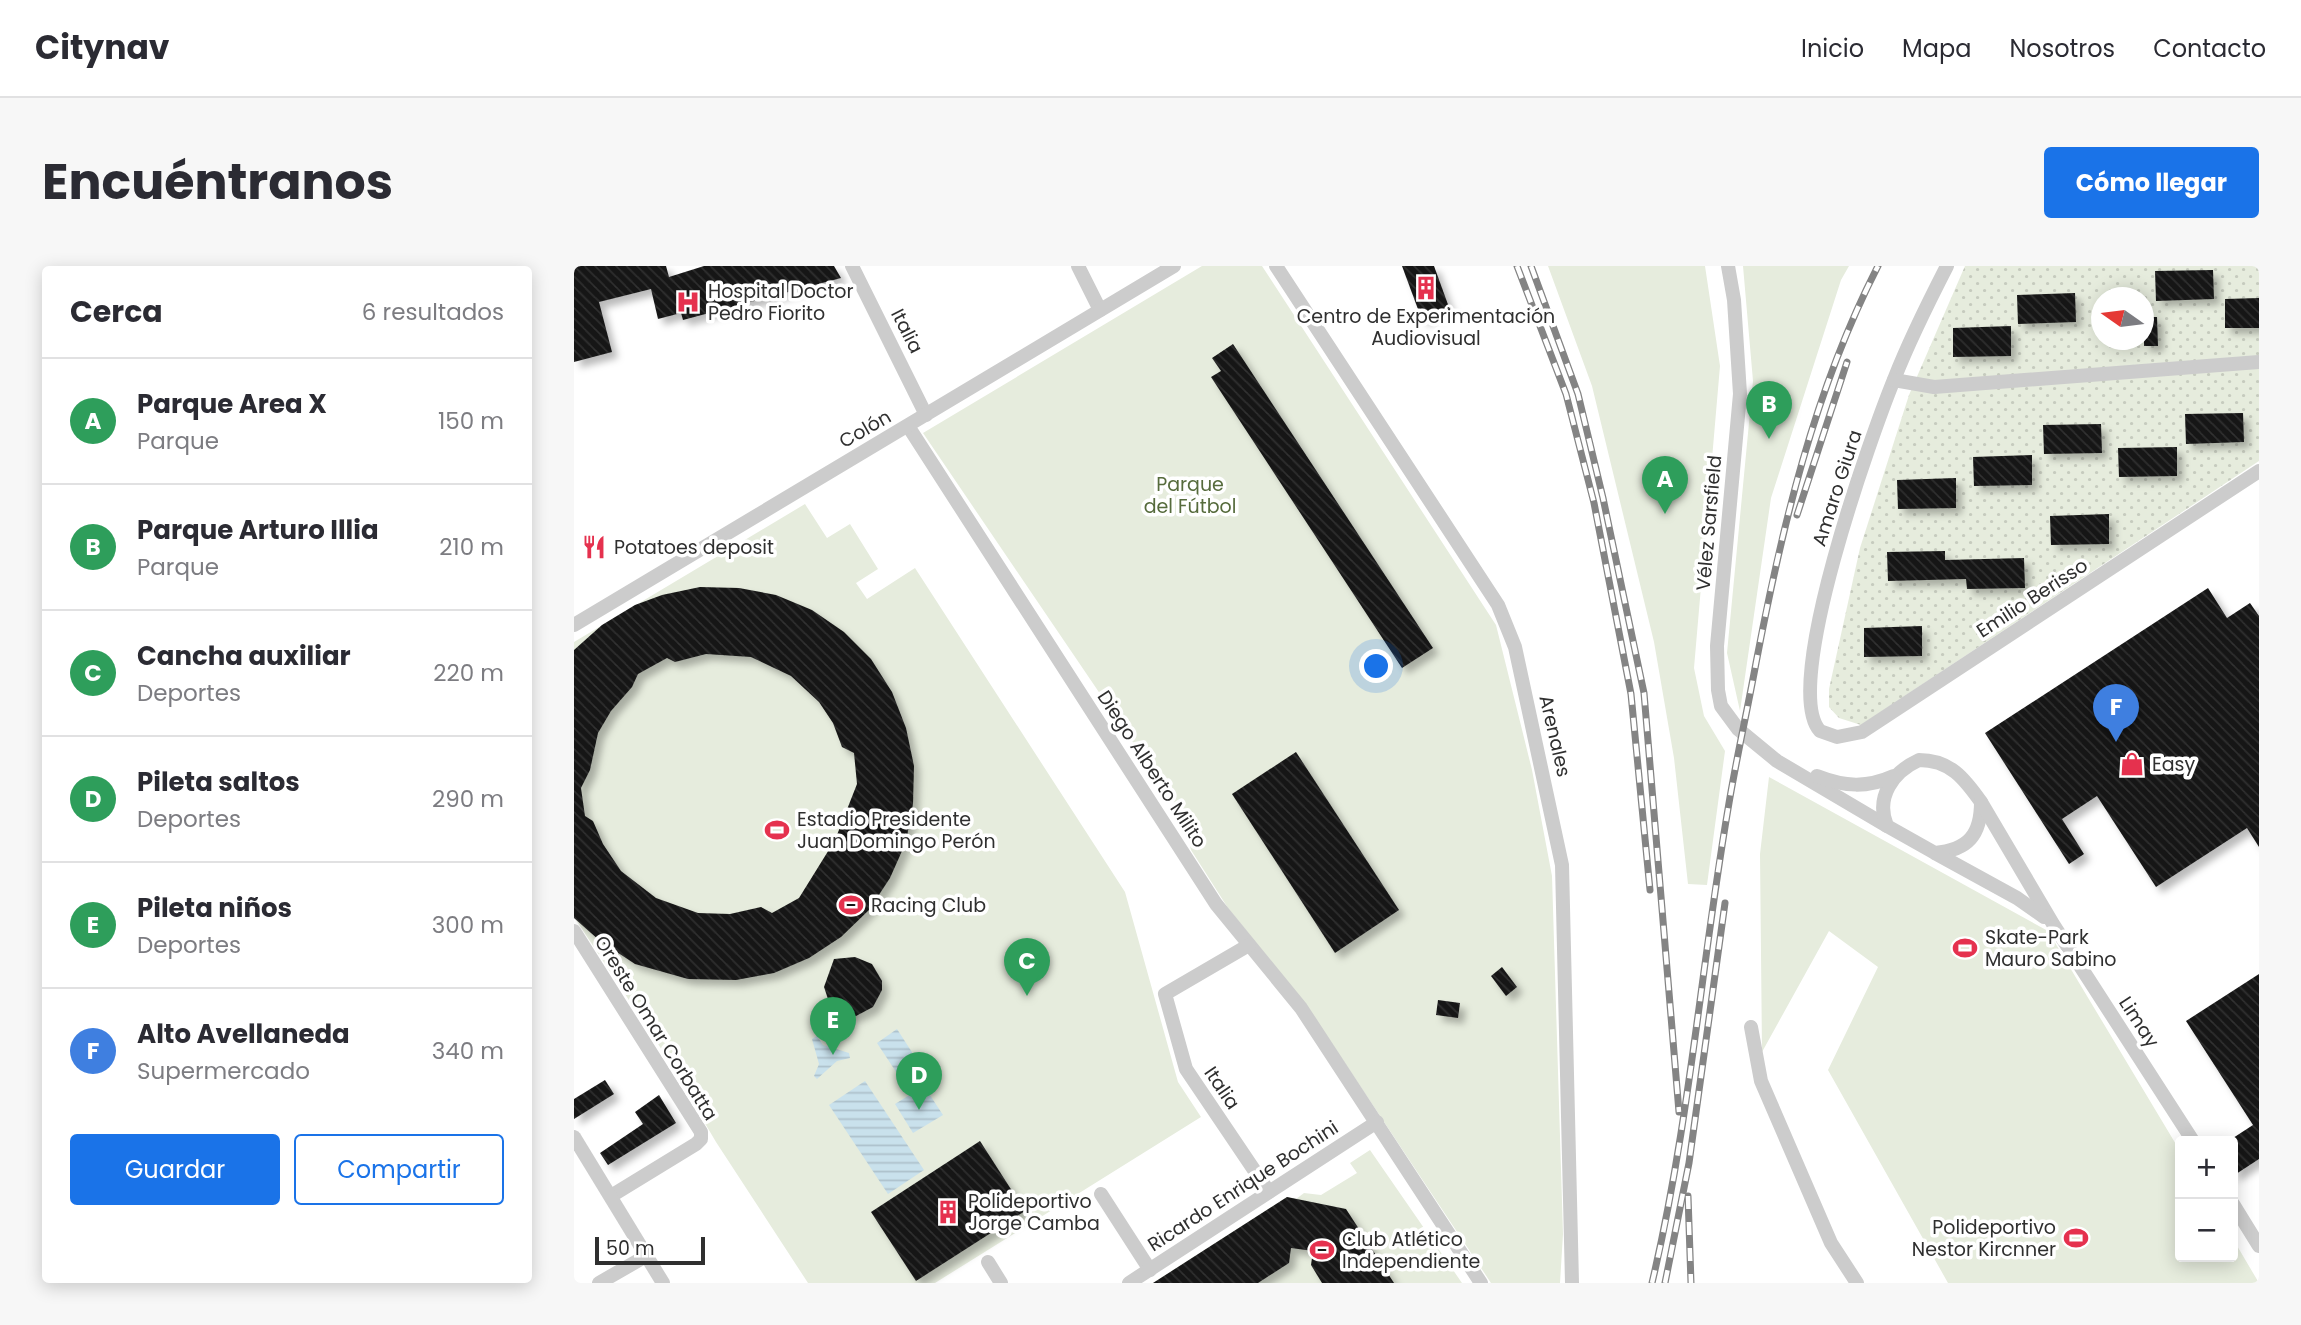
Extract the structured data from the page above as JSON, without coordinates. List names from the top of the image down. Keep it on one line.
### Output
{"streets":{"street":["Italia","Colón","Amaro Giura","Vélez Sarsfield","Emilio Berisso","Arenales","Diego Alberto Milito","Limay","Oreste Omar Corbatta","Ricardo Enrique Bochini"]},"crossings":[["Italia","Colón"],["Italia","Diego Alberto Milito"],["Italia","Ricardo Enrique Bochini"],["Colón","Diego Alberto Milito"],["Amaro Giura","Emilio Berisso"],["Vélez Sarsfield","Limay"],["Diego Alberto Milito","Ricardo Enrique Bochini"]],"parks":["Parque del Fútbol"],"places":{"building":["Centro de Experimentación Audiovisual","Polideportivo Jorge Camba"],"hospital":["Hospital Doctor Pedro Fiorito"],"restaurant":["Potatoes deposit"],"shop":["Easy"],"sports":["Estadio Presidente Juan Domingo Perón","Racing Club","Skate-Park Mauro Sabino","Polideportivo Nestor Kircnner","Club Atlético Independiente"]},"scale_bar":"50 m","north":"left","page":{"header":"Citynav","nav":["Inicio","Mapa","Nosotros","Contacto"],"title":"Encuéntranos","buttons":["Cómo llegar",["Guardar","Compartir"]],"heading":["Cerca","6 resultados"],"list":[{"mark":"A","name":"Parque Area X","note":"Parque","value":"150 m"},{"mark":"B","name":"Parque Arturo Illia","note":"Parque","value":"210 m"},{"mark":"C","name":"Cancha auxiliar","note":"Deportes","value":"220 m"},{"mark":"D","name":"Pileta saltos","note":"Deportes","value":"290 m"},{"mark":"E","name":"Pileta niños","note":"Deportes","value":"300 m"},{"mark":"F","name":"Alto Avellaneda","note":"Supermercado","value":"340 m"}],"pins":["B","A","F","C","E","D"],"map_buttons":["+","−"],"scale":"50 m"}}
